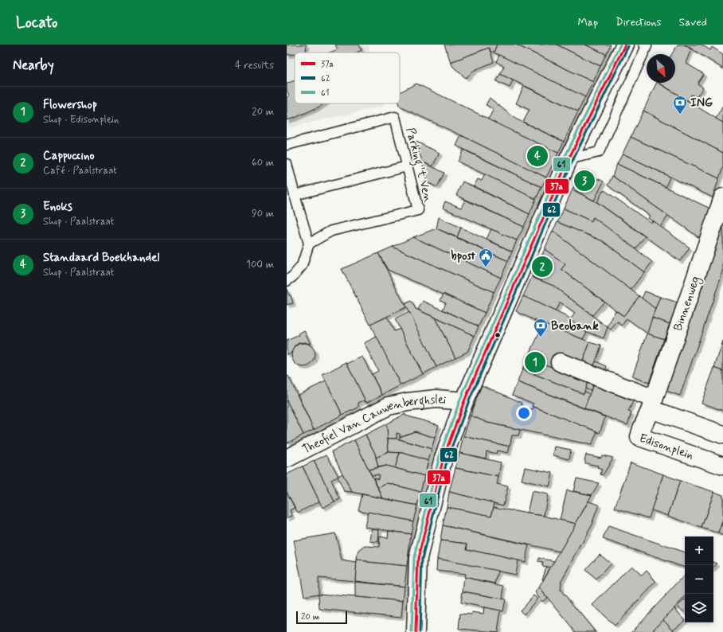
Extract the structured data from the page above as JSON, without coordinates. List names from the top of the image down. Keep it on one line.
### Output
{"streets":{"street":["Binnenweg","Theofiel Van Cauwenberghslei","Edisonplein"],"lane":["Parking 't Ven"]},"crossings":[["Binnenweg","Edisonplein"]],"places":{"bank":["ING","Beobank"],"public building":["bpost"]},"lines":["transit line 37a","transit line 61","transit line 62"],"legend":["37a","62","61"],"scale_bar":"20 m","north":"bottom right","page":{"header":"Locato","nav":["Map","Directions","Saved"],"heading":["Nearby","4 results"],"list":[{"mark":"1","name":"Flowershop","note":"Shop · Edisonplein","value":"20 m"},{"mark":"2","name":"Cappuccino","note":"Café · Paalstraat","value":"60 m"},{"mark":"3","name":"Enoks","note":"Shop · Paalstraat","value":"90 m"},{"mark":"4","name":"Standaard Boekhandel","note":"Shop · Paalstraat","value":"100 m"}],"pins":["4","3","2","1"],"map_buttons":["+","−"],"scale":"20 m"}}
